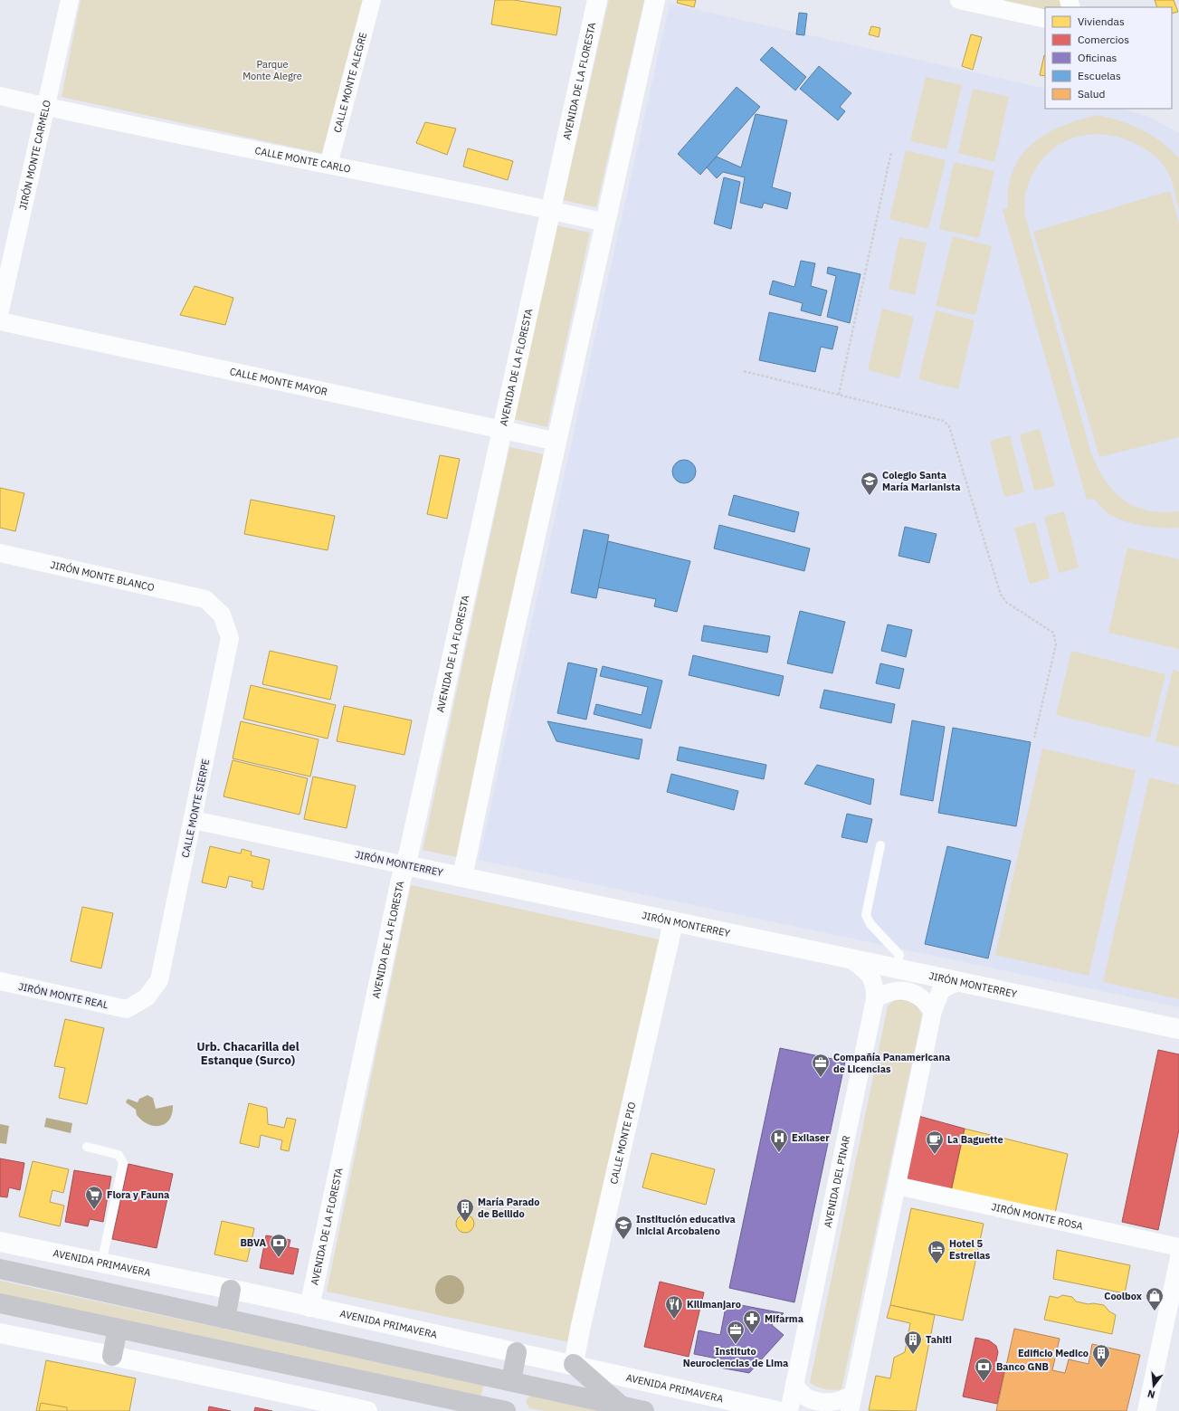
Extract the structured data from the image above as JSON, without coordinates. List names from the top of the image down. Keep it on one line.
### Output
{"streets":{"street":["AVENIDA DE LA FLORESTA","CALLE MONTE ALEGRE","JIRÓN MONTE CARMELO","CALLE MONTE CARLO","CALLE MONTE MAYOR","JIRÓN MONTE BLANCO","CALLE MONTE SIERPE","JIRÓN MONTERREY","JIRÓN MONTE REAL","CALLE MONTE PIO","AVENIDA DEL PINAR","JIRÓN MONTE ROSA","AVENIDA PRIMAVERA"]},"crossings":[["AVENIDA DE LA FLORESTA","CALLE MONTE CARLO"],["AVENIDA DE LA FLORESTA","CALLE MONTE MAYOR"],["AVENIDA DE LA FLORESTA","JIRÓN MONTERREY"],["AVENIDA DE LA FLORESTA","AVENIDA PRIMAVERA"],["CALLE MONTE ALEGRE","CALLE MONTE CARLO"],["JIRÓN MONTE CARMELO","CALLE MONTE CARLO"],["JIRÓN MONTE BLANCO","CALLE MONTE SIERPE"],["CALLE MONTE SIERPE","JIRÓN MONTERREY"],["CALLE MONTE SIERPE","JIRÓN MONTE REAL"],["JIRÓN MONTERREY","CALLE MONTE PIO"],["JIRÓN MONTERREY","AVENIDA DEL PINAR"],["CALLE MONTE PIO","AVENIDA PRIMAVERA"]],"districts":["Urb. Chacarilla del Estanque (Surco)"],"parks":["Parque Monte Alegre"],"places":{"school or university":["Colegio Santa María Marianista","Institución educativa inicial Arcobaleno"],"office":["Compañía Panamericana de Licencias","Instituto Neurociencias de Lima"],"hospital":["Exilaser"],"cafe":["La Baguette"],"supermarket":["Flora y Fauna"],"building":["María Parado de Bellido","Tahiti","Edificio Medico"],"bank":["BBVA","Banco GNB"],"hotel":["Hotel 5 Estrellas"],"shop":["Coolbox"],"restaurant":["Kilimanjaro"],"pharmacy":["Mifarma"]},"legend":["Viviendas","Comercios","Oficinas","Escuelas","Salud"],"north":"bottom"}
